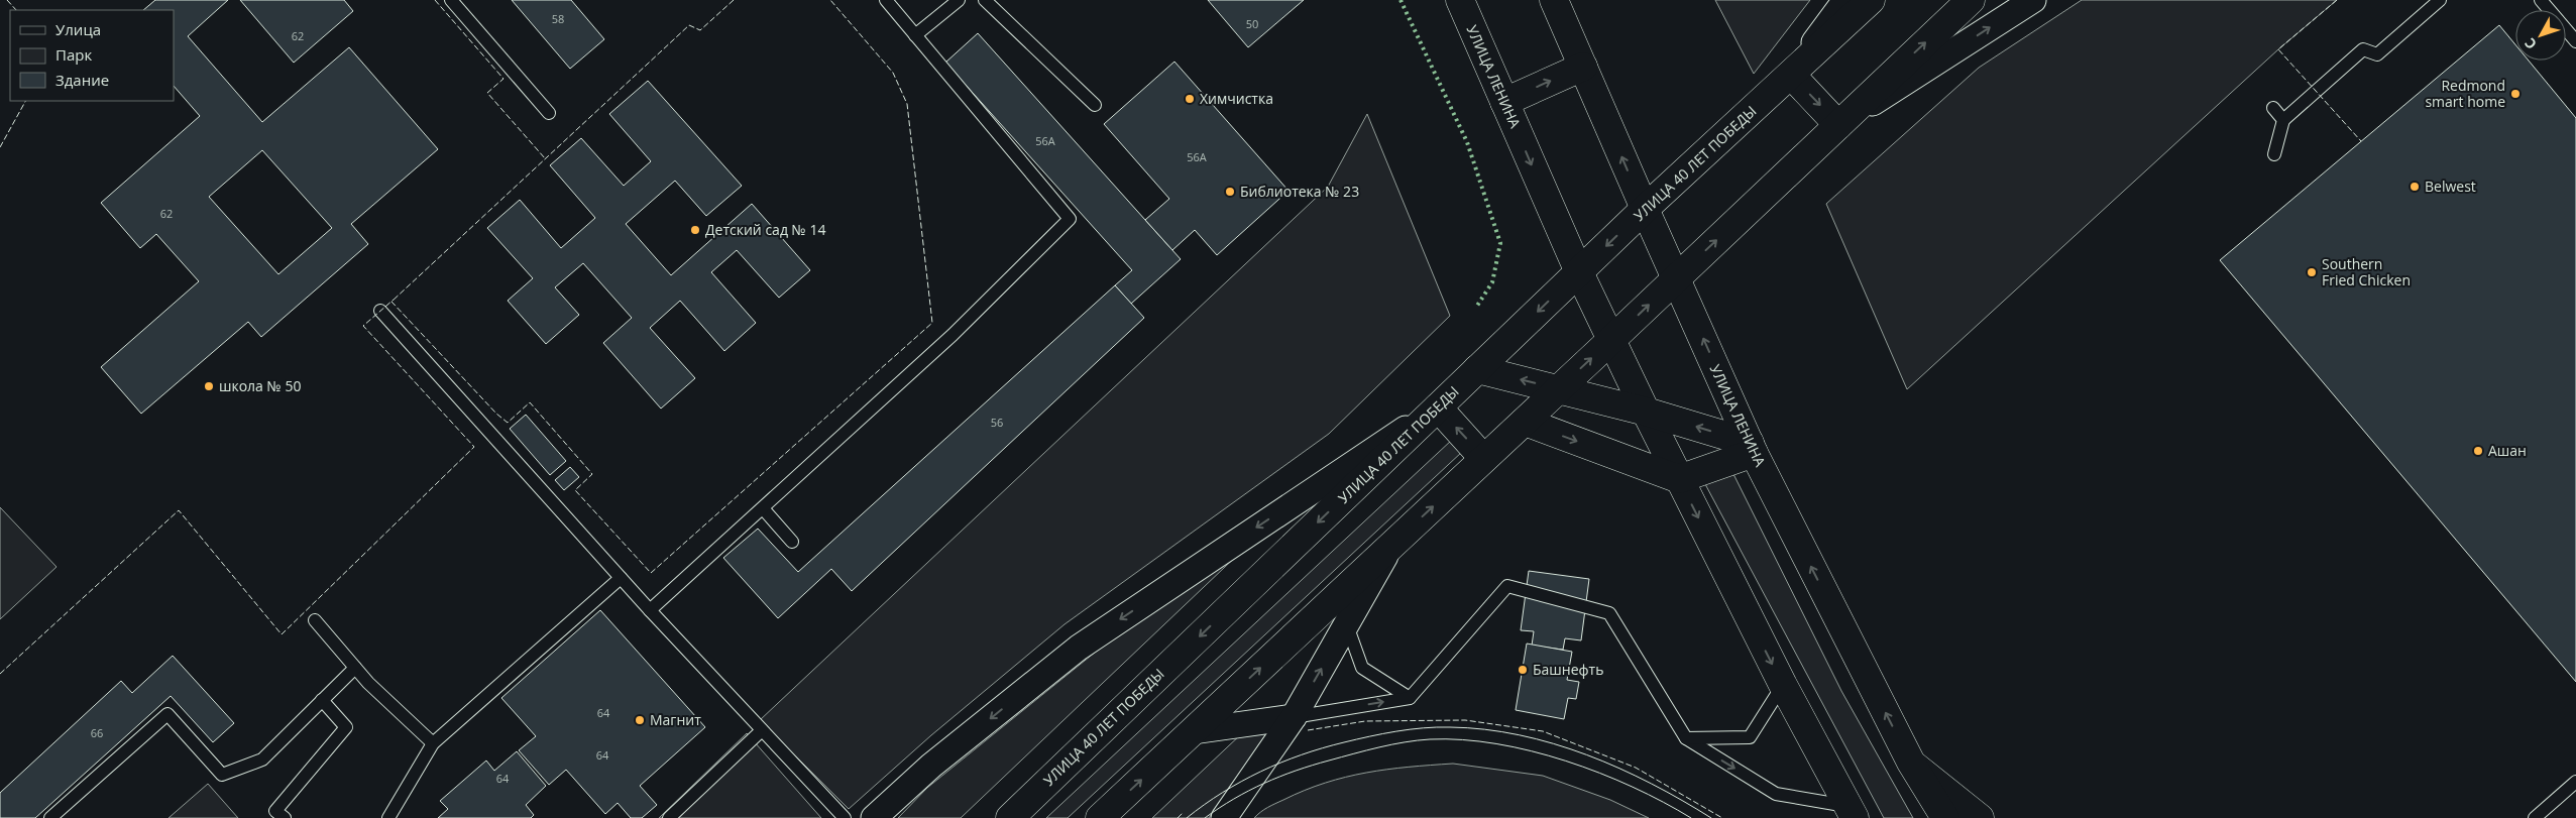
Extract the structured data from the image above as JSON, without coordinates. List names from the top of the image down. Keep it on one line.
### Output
{"streets":{"main road":["УЛИЦА ЛЕНИНА","УЛИЦА 40 ЛЕТ ПОБЕДЫ"]},"crossings":[["УЛИЦА ЛЕНИНА","УЛИЦА 40 ЛЕТ ПОБЕДЫ"]],"one_way":["УЛИЦА 40 ЛЕТ ПОБЕДЫ"],"places":["Redmond smart home","Химчистка","Belwest","Библиотека № 23","Детский сад № 14","Southern Fried Chicken","школа № 50","Ашан","Башнефть","Магнит"],"house_numbers":["58","50","62","56А","56А","62","56","64","66","64","64"],"legend":["Улица","Парк","Здание"],"north":"bottom left"}
